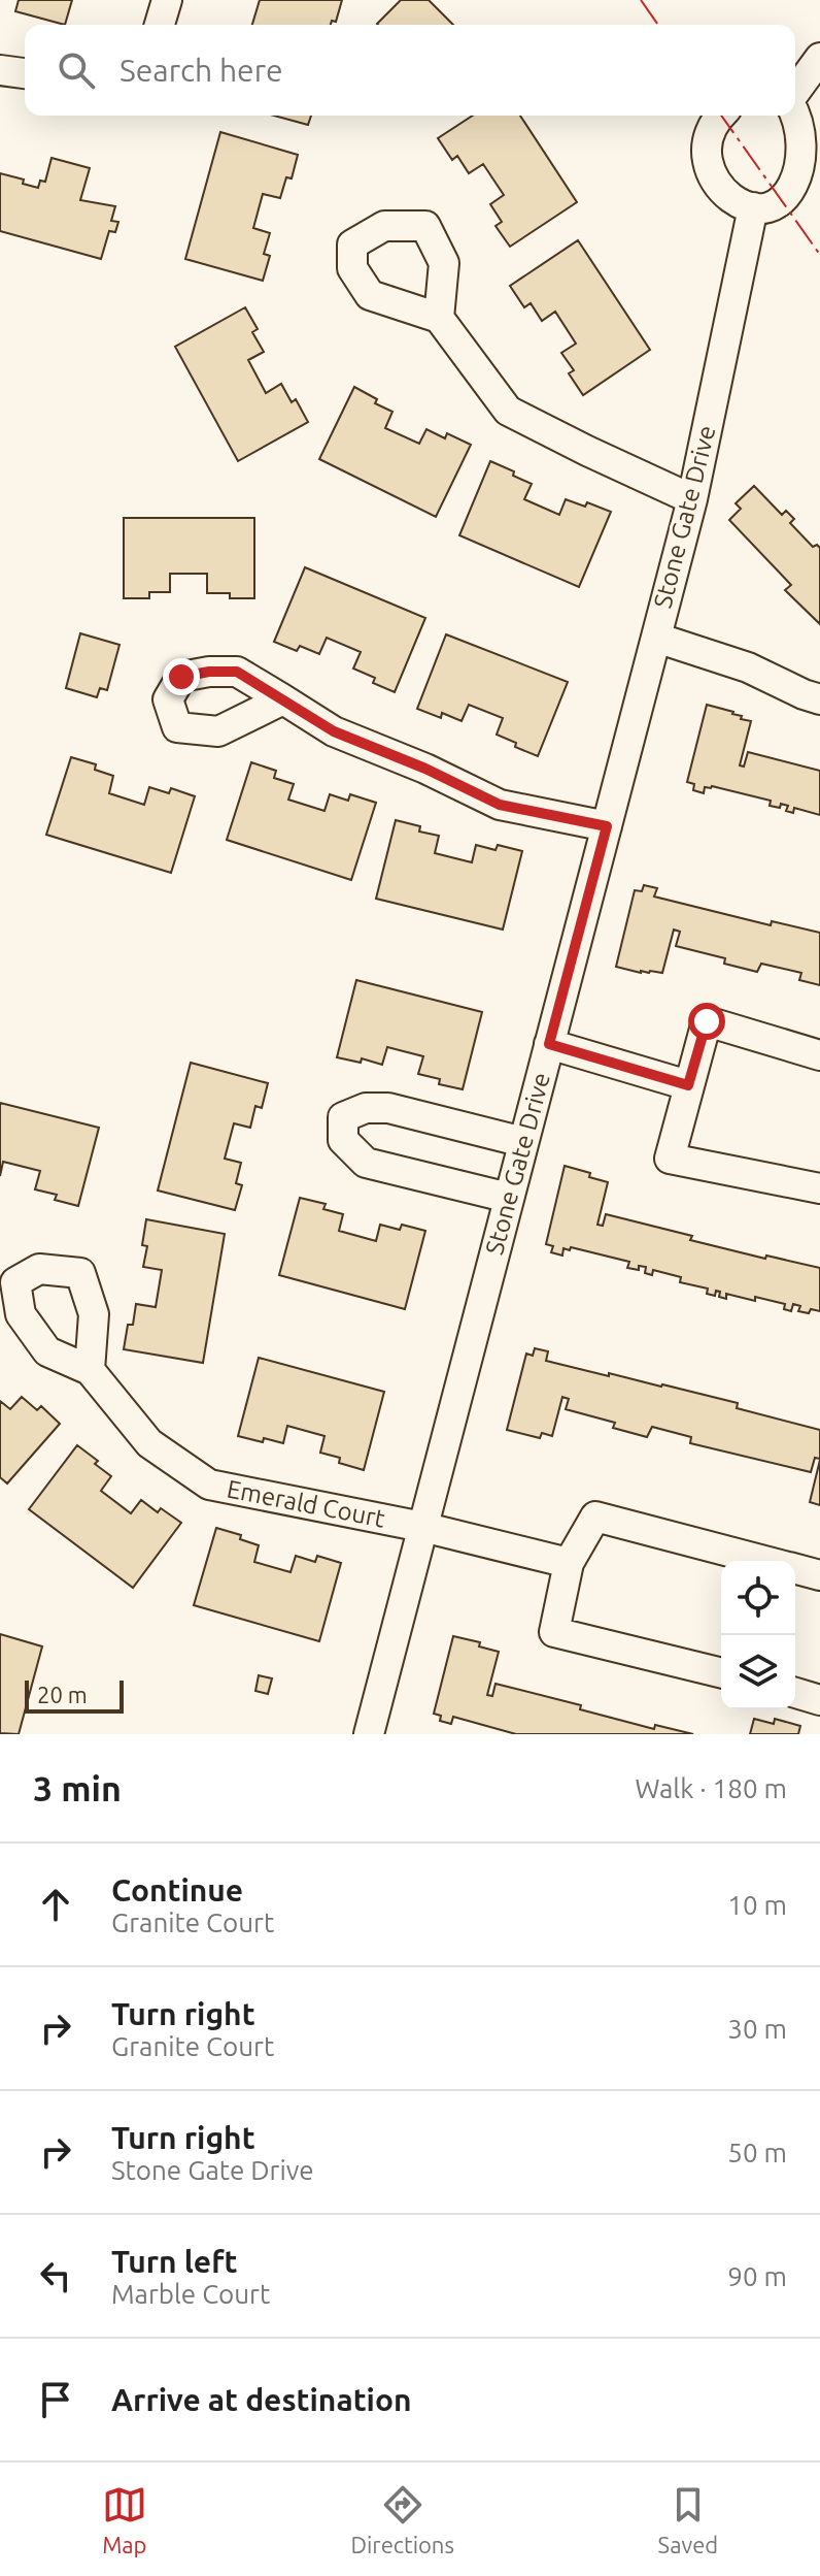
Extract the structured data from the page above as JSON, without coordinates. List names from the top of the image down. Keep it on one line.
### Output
{"streets":{"street":["Stone Gate Drive","Emerald Court"]},"crossings":[["Stone Gate Drive","Emerald Court"]],"scale_bar":"20 m","page":{"search":"Search here","scale":"20 m","heading":["3 min","Walk · 180 m"],"list":[["Continue","Granite Court","10 m"],["Turn right","Granite Court","30 m"],["Turn right","Stone Gate Drive","50 m"],["Turn left","Marble Court","90 m"],"Arrive at destination"],"nav":["Map","Directions","Saved"]}}
